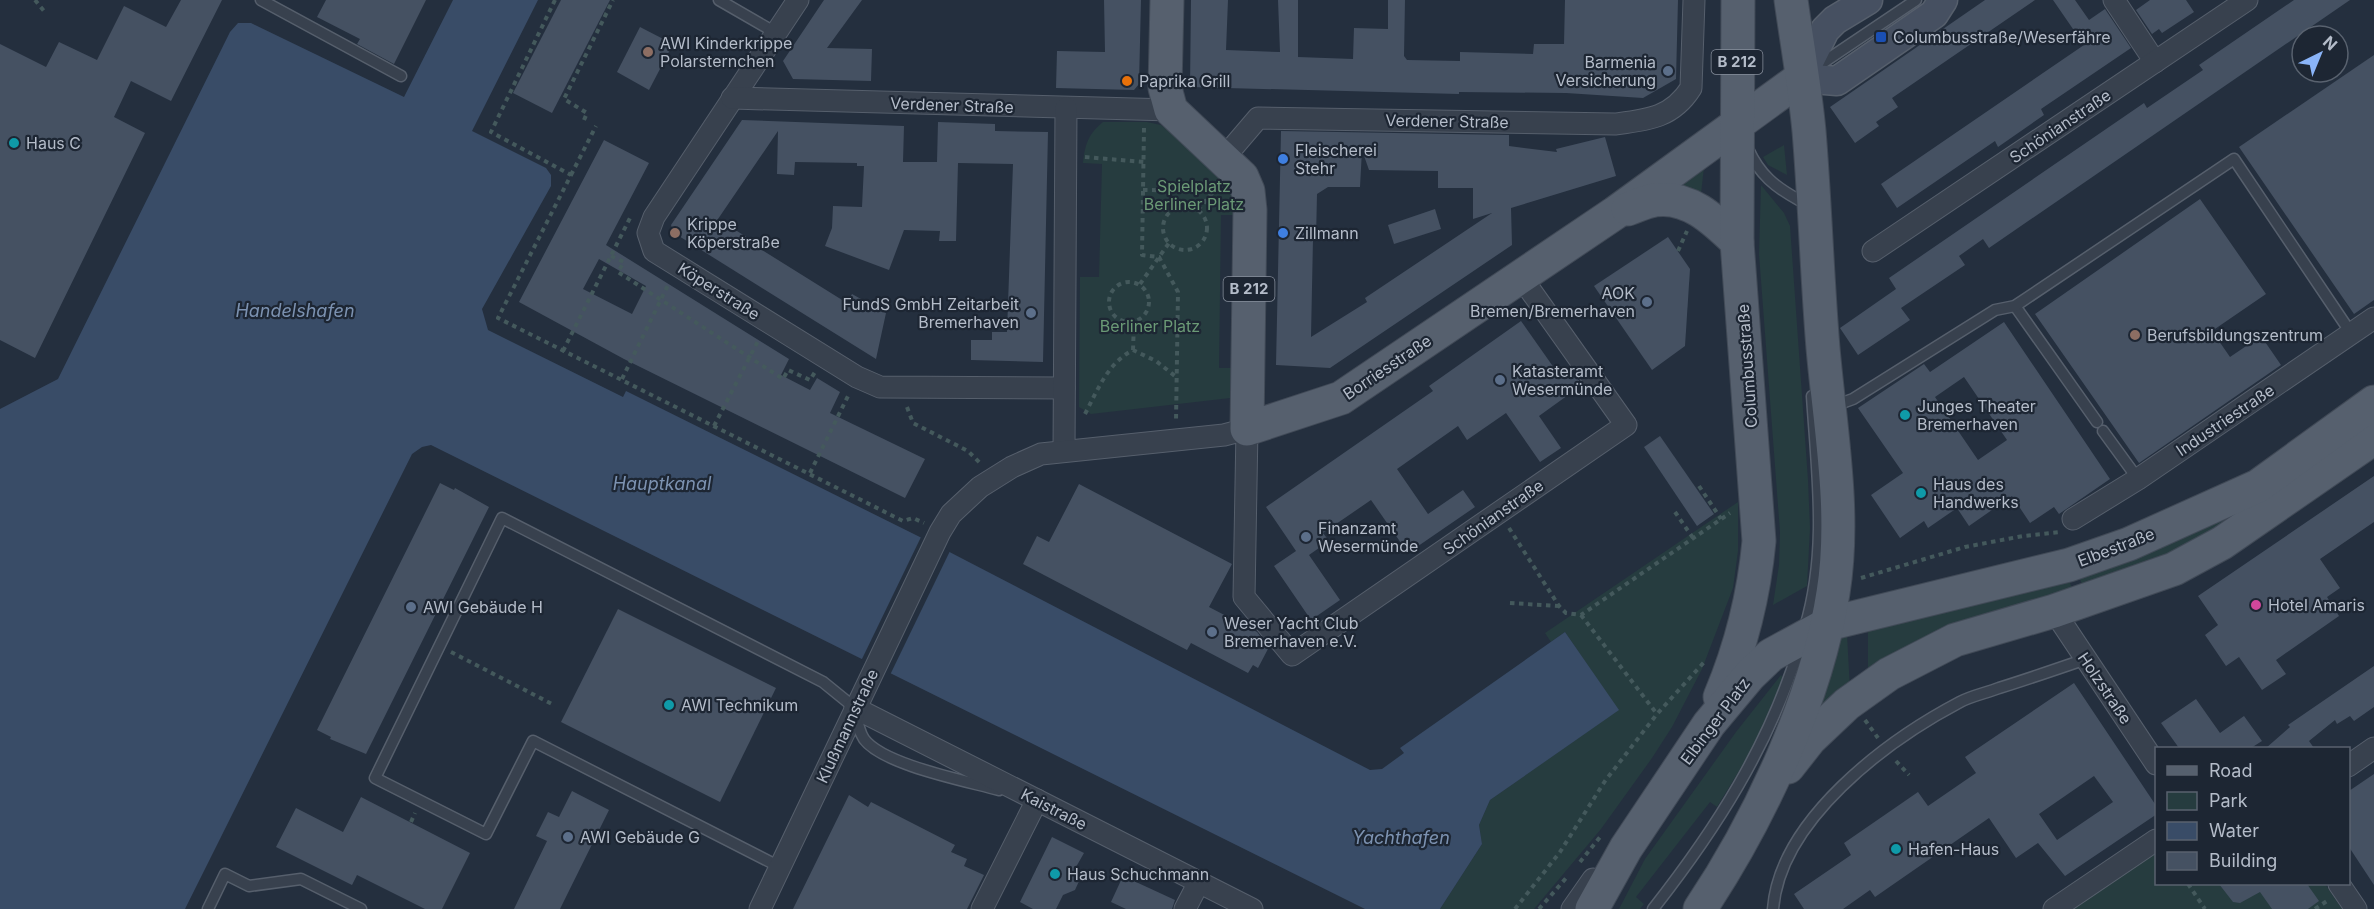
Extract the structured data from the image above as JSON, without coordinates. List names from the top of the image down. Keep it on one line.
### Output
{"streets":{"main road":["B 212","Columbusstraße","Borriesstraße","Elbestraße","Elbinger Platz"],"street":["Verdener Straße","Schönianstraße","Köperstraße","Industriestraße","Holzstraße","Klußmannstraße","Kaistraße"]},"crossings":[["B 212","Schönianstraße"],["B 212","Borriesstraße"],["Verdener Straße","Köperstraße"],["Schönianstraße","Borriesstraße"],["Columbusstraße","Borriesstraße"],["Columbusstraße","Elbinger Platz"],["Borriesstraße","Klußmannstraße"],["Elbestraße","Elbinger Platz"],["Klußmannstraße","Kaistraße"]],"water":["Handelshafen","Hauptkanal","Yachthafen"],"parks":["Spielplatz Berliner Platz","Berliner Platz"],"places":{"transit":["Columbusstraße/Weserfähre"],"other":["AWI Kinderkrippe Polarsternchen","Barmenia Versicherung","Paprika Grill","Haus C","Fleischerei Stehr","Krippe Köperstraße","Zillmann","AOK Bremen/Bremerhaven","FundS GmbH Zeitarbeit Bremerhaven","Berufsbildungszentrum","Katasteramt Wesermünde","Junges Theater Bremerhaven","Haus des Handwerks","Finanzamt Wesermünde","Hotel Amaris","AWI Gebäude H","Weser Yacht Club Bremerhaven e.V.","AWI Technikum","AWI Gebäude G","Hafen-Haus","Haus Schuchmann"]},"legend":["Road","Park","Water","Building"],"north":"top right"}
